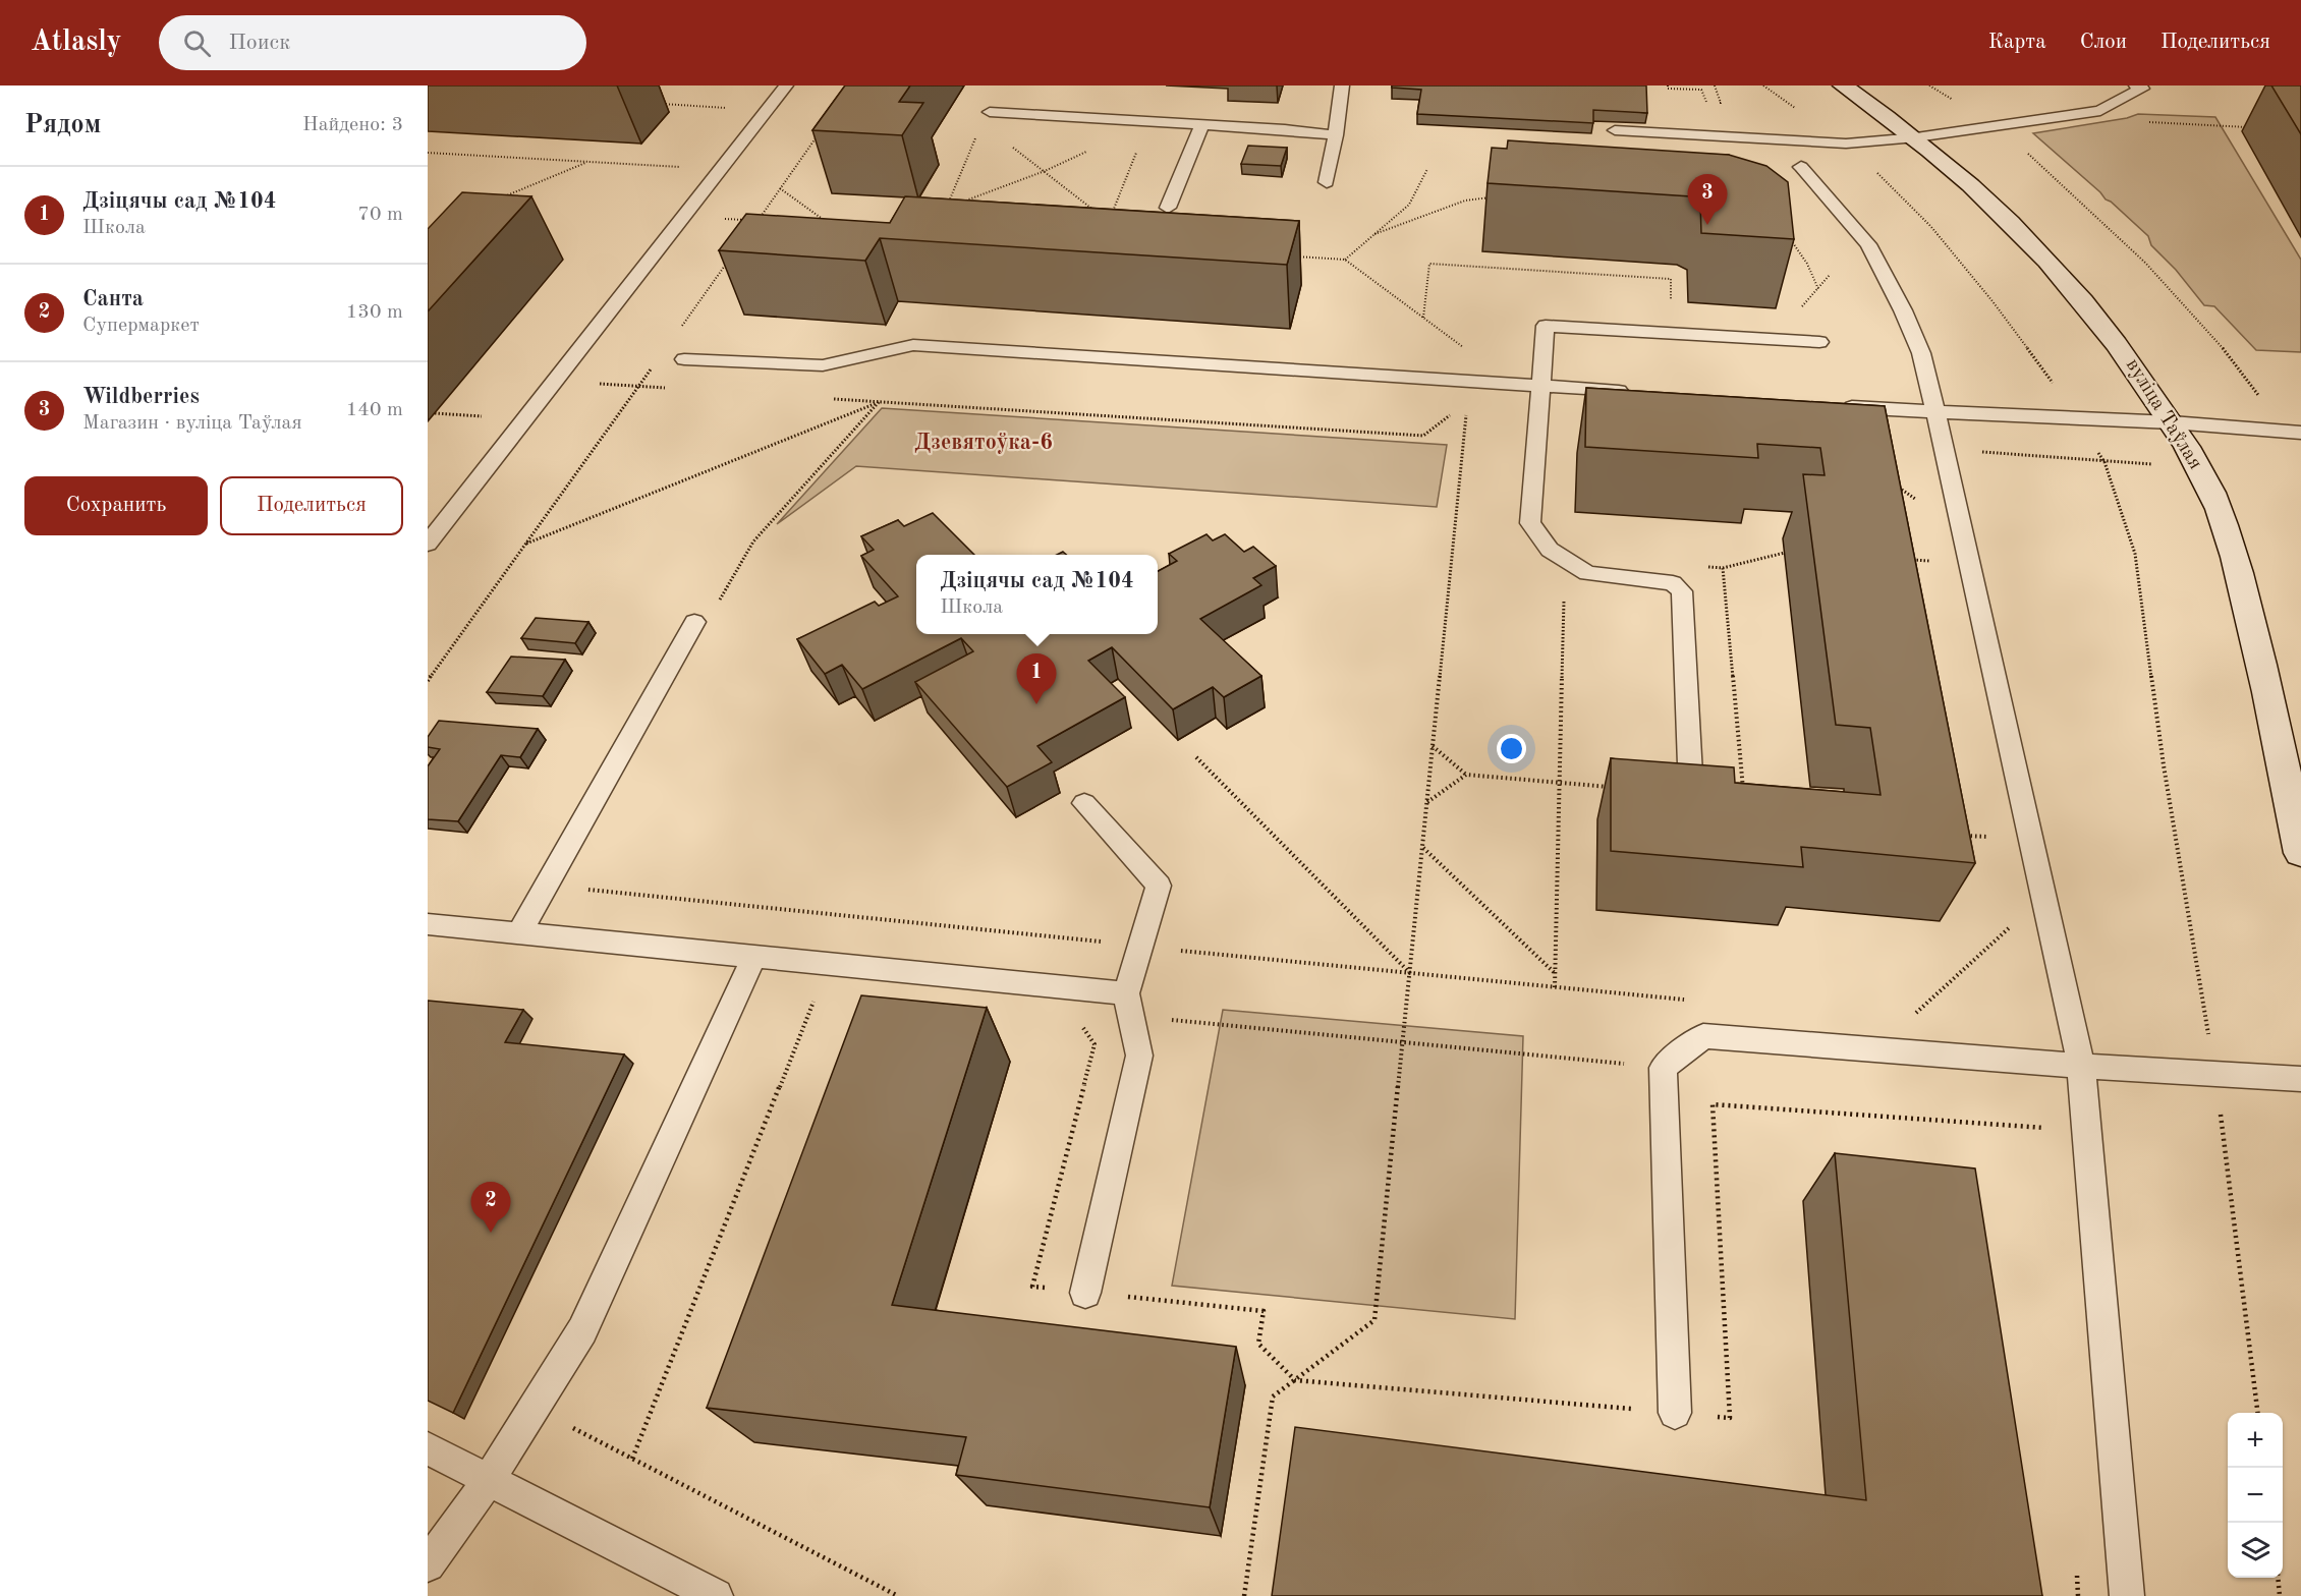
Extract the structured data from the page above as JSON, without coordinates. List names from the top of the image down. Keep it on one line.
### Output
{"streets":{"street":["вуліца Таўлая"]},"districts":["Дзевятоўка-6"],"page":{"header":"Atlasly","search":"Поиск","nav":["Карта","Слои","Поделиться"],"heading":["Рядом","Найдено: 3"],"list":[{"mark":"1","name":"Дзіцячы сад №104","note":"Школа","value":"70 m"},{"mark":"2","name":"Санта","note":"Супермаркет","value":"130 m"},{"mark":"3","name":"Wildberries","note":"Магазин · вуліца Таўлая","value":"140 m"}],"pins":["3","1","2"],"buttons":["Сохранить","Поделиться"],"popup":["Дзіцячы сад №104","Школа"],"map_buttons":["+","−"]}}
